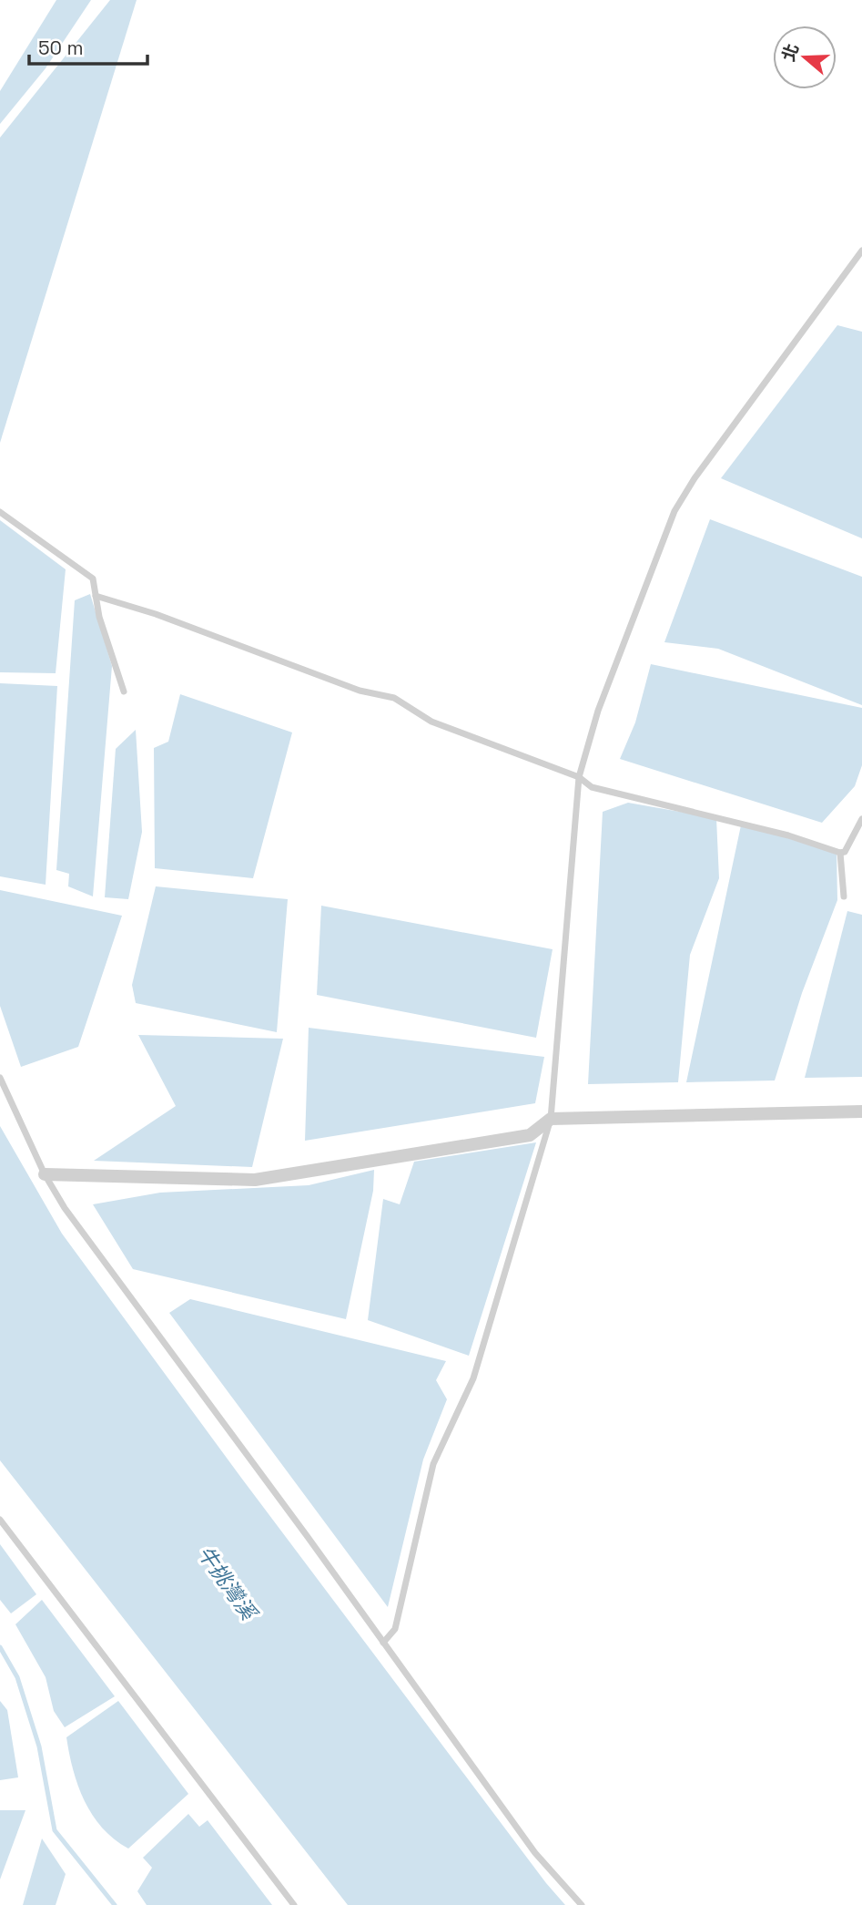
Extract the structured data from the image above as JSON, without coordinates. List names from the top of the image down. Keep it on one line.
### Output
{"water":["牛挑灣溪"],"scale_bar":"50 m","north":"left"}
